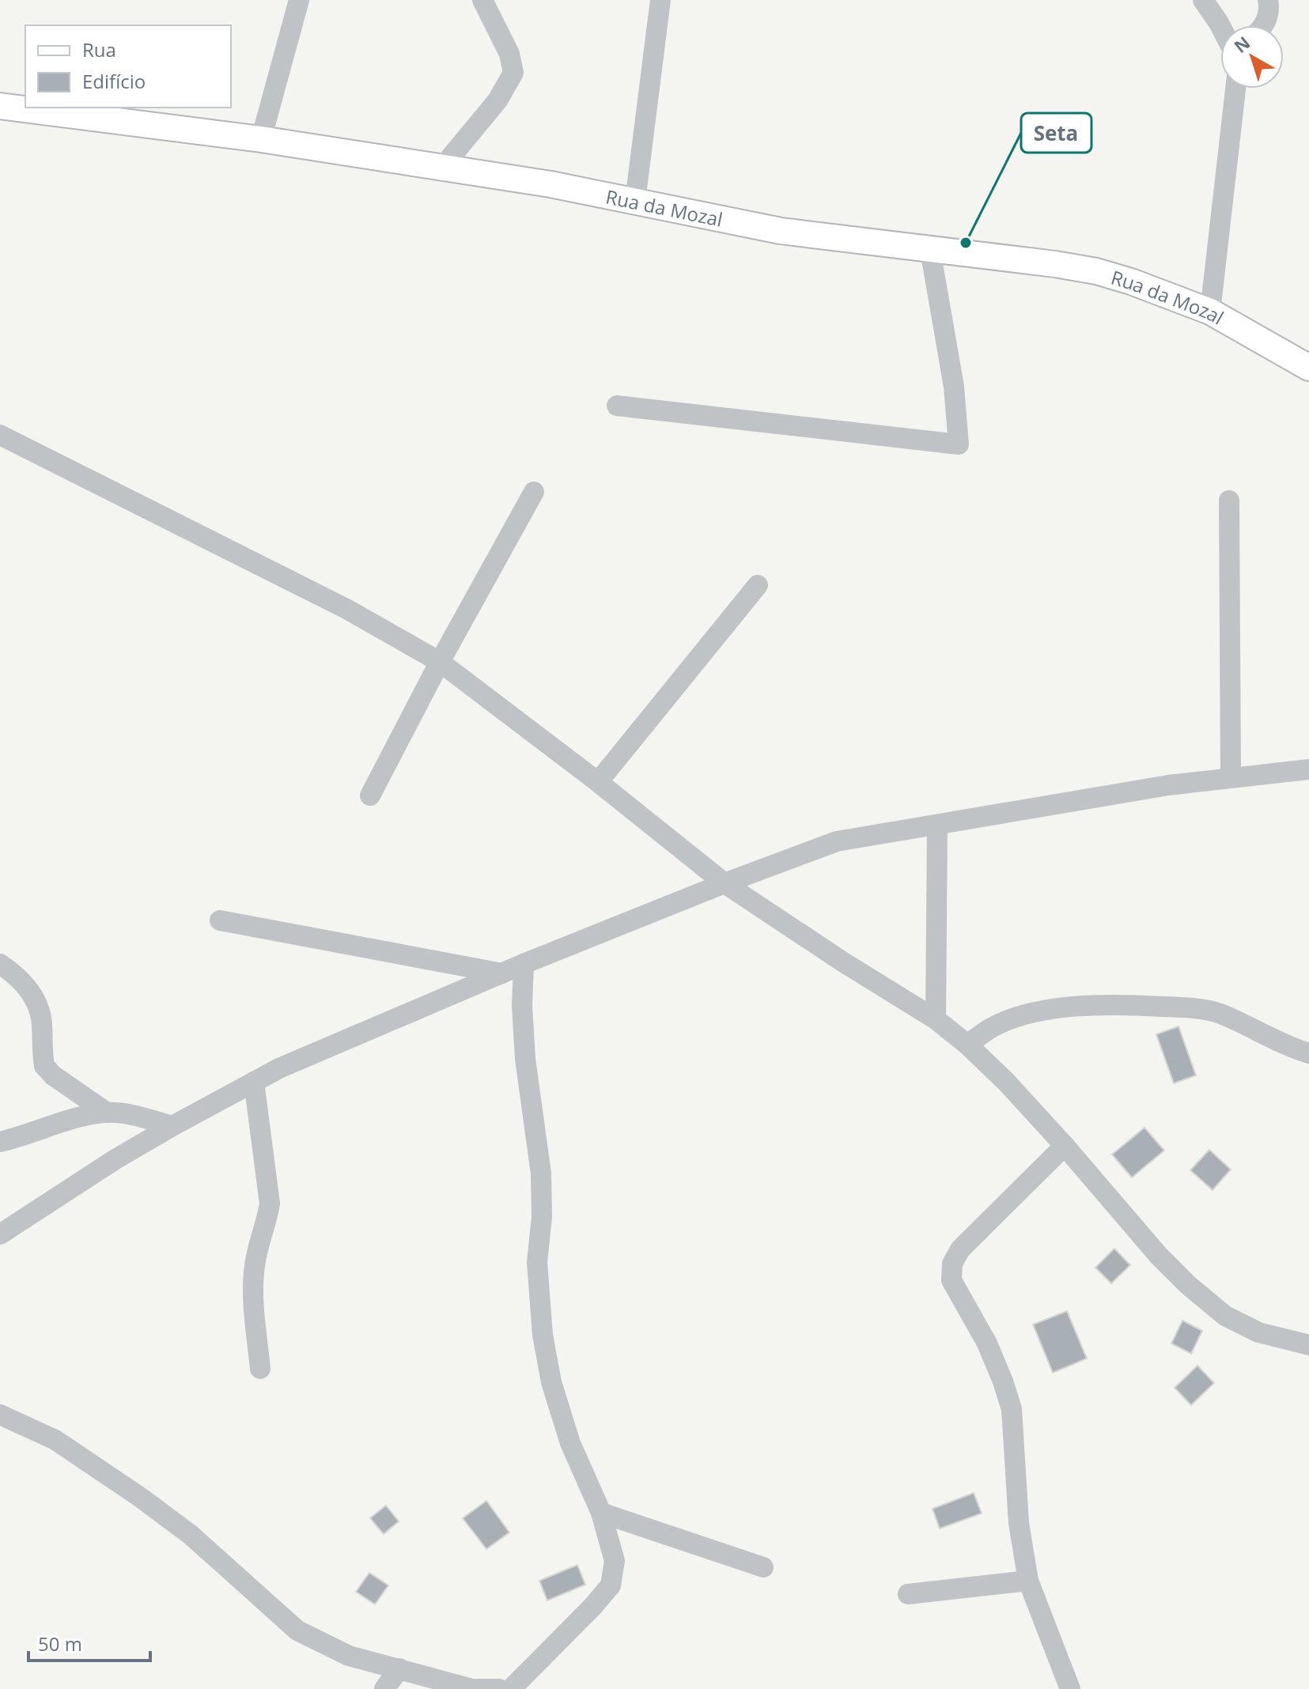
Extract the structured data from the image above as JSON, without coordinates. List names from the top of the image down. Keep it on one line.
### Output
{"streets":{"main road":["Rua da Mozal"]},"places":["Seta"],"legend":["Rua","Edifício"],"scale_bar":"50 m","north":"top left"}
